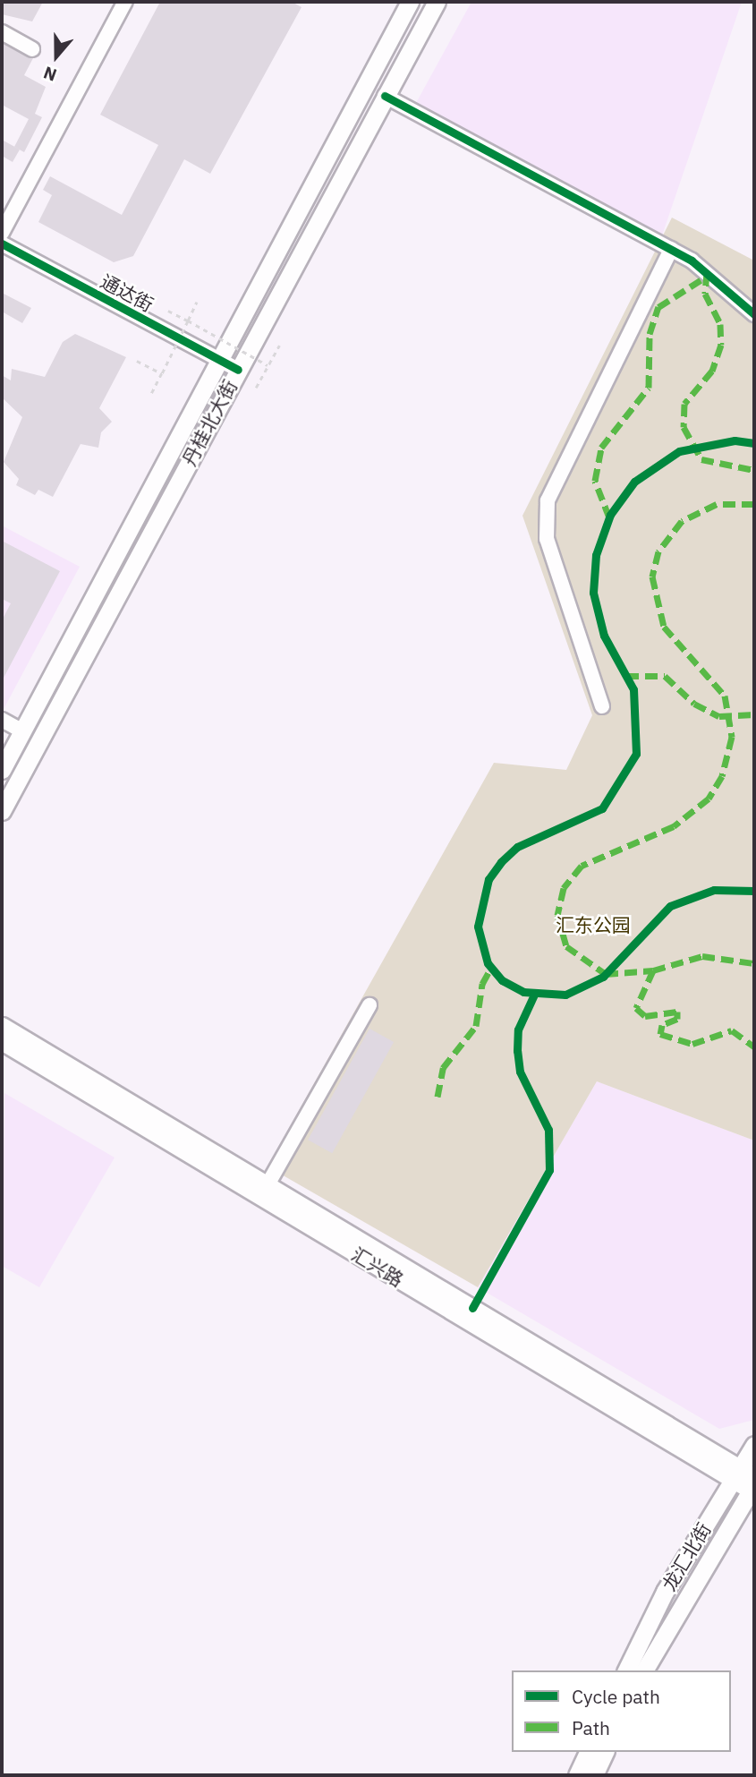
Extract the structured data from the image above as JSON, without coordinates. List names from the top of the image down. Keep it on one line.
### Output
{"streets":{"main road":["丹桂北大街","龙汇北街"],"street":["通达街"]},"crossings":[["通达街","丹桂北大街"]],"parks":["汇东公园"],"legend":["Cycle path","Path"],"north":"bottom"}
